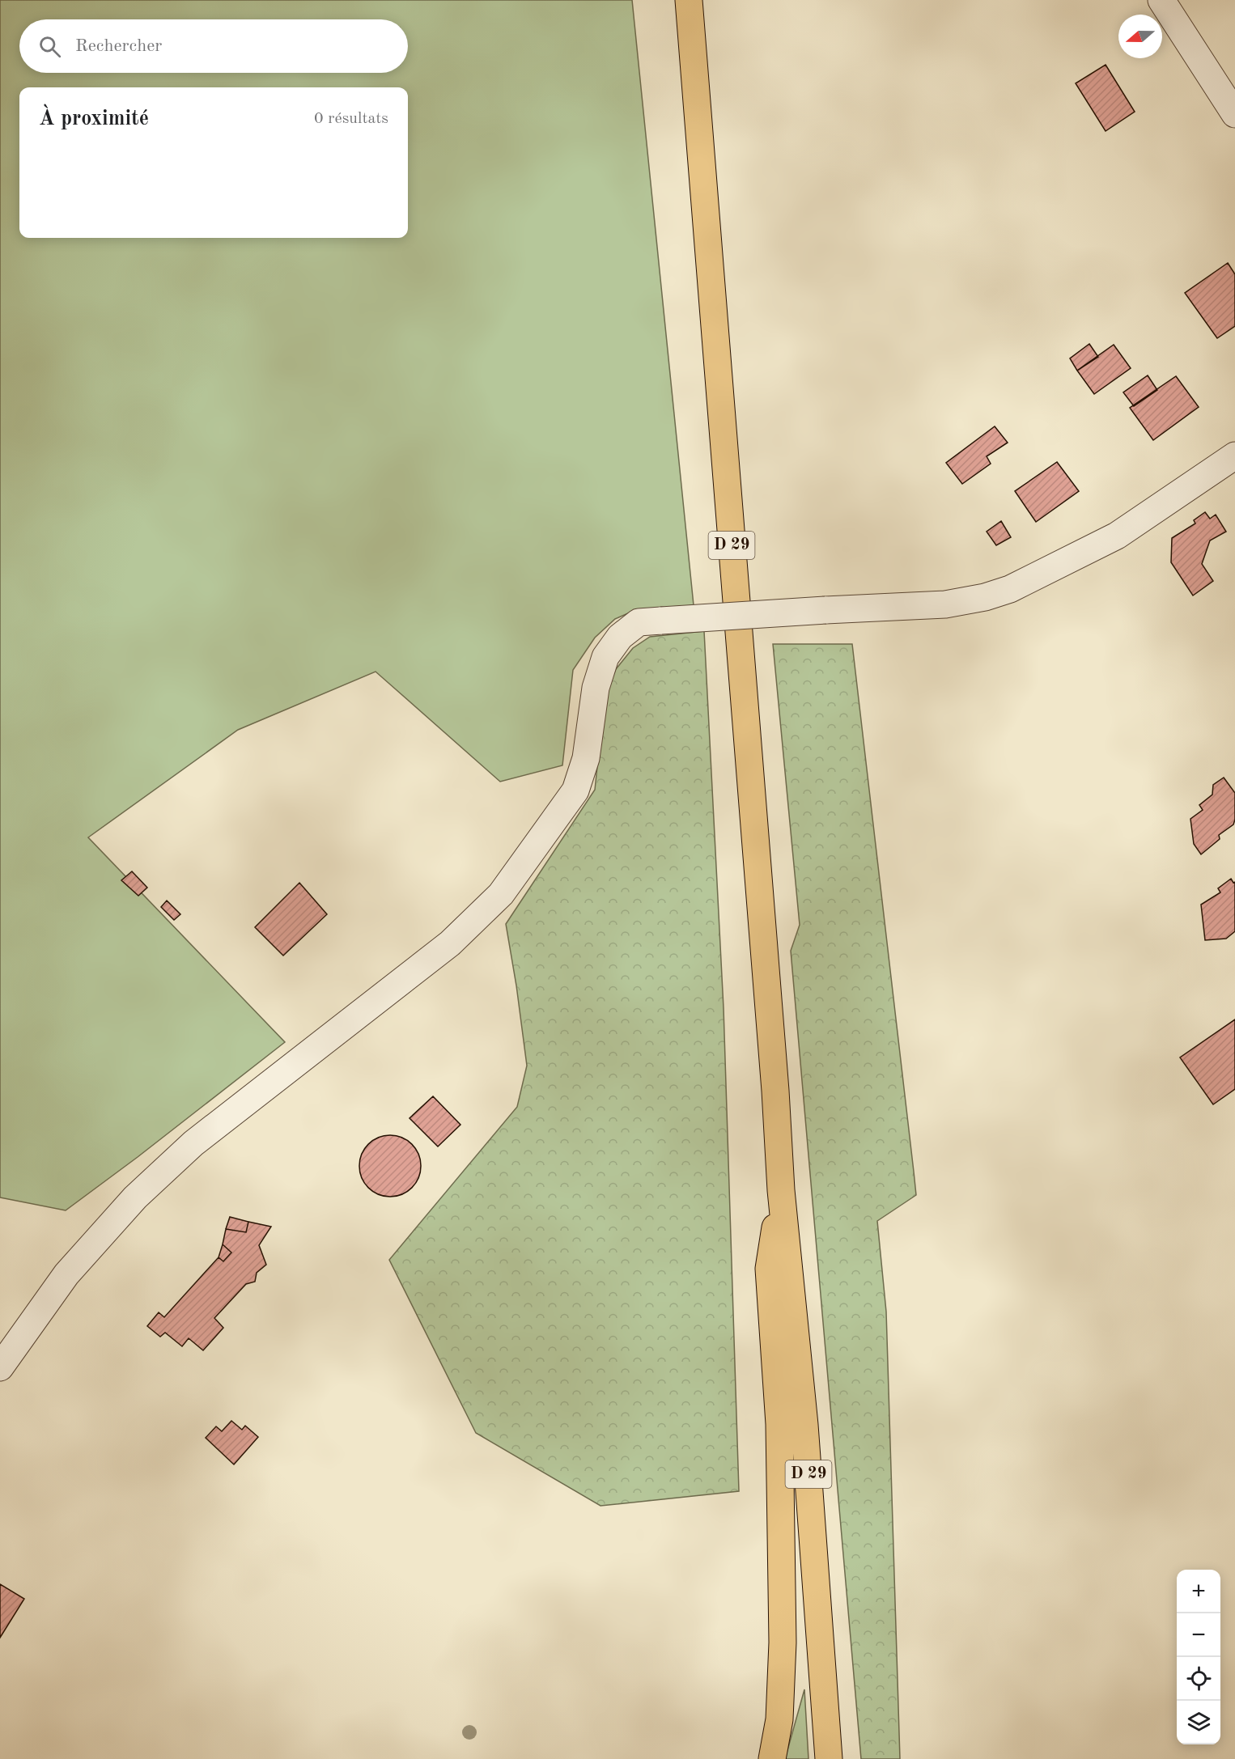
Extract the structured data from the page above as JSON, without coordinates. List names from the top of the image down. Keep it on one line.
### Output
{"streets":{"main road":["D 29"]},"north":"left","page":{"search":"Rechercher","heading":["À proximité","0 résultats"],"map_buttons":["+","−"]}}
